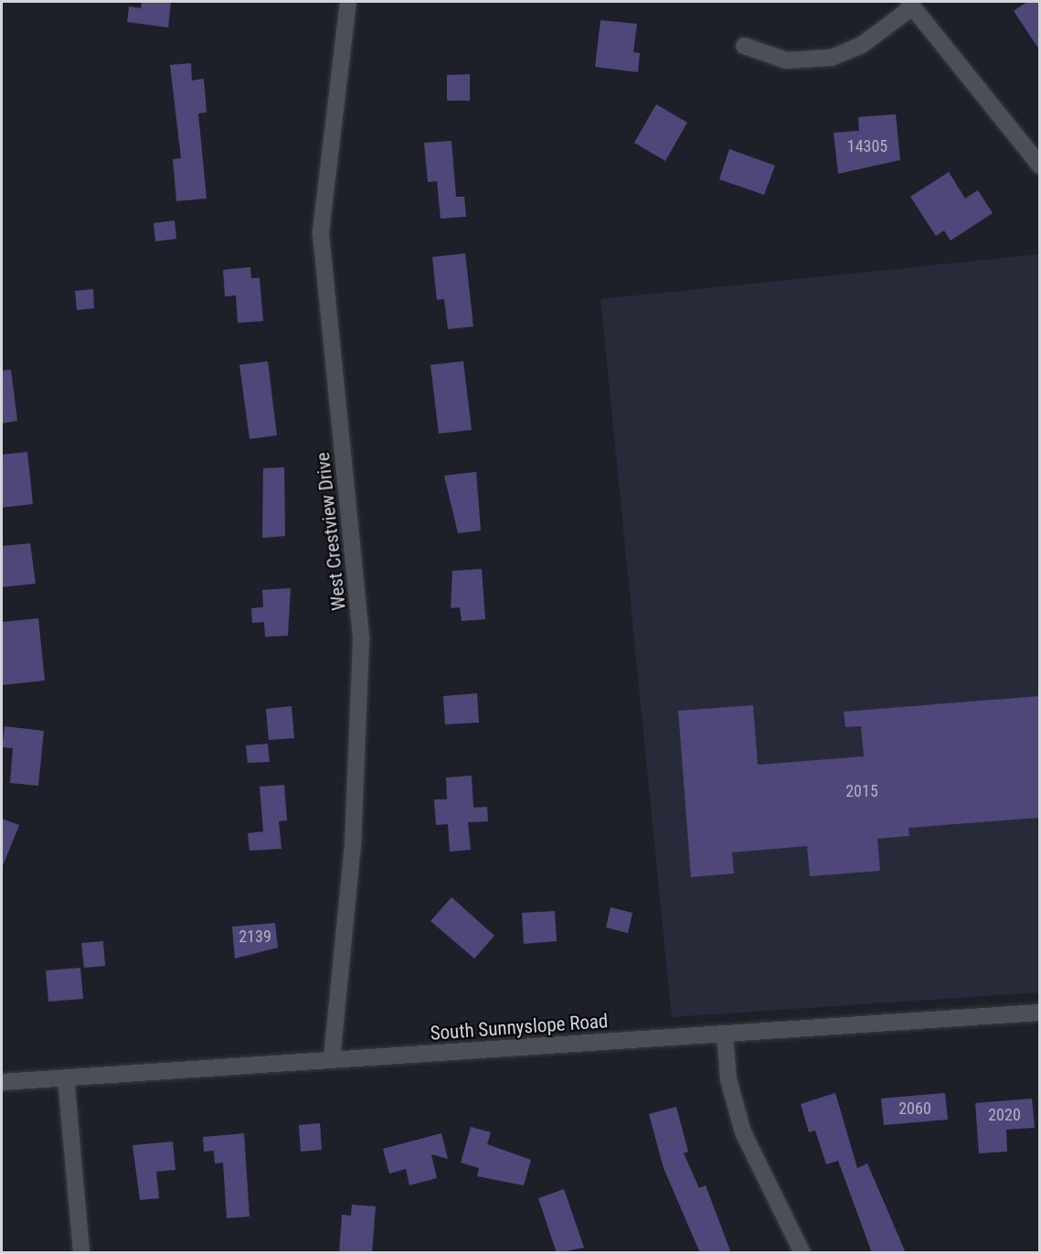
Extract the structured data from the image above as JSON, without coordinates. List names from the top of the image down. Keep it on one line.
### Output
{"streets":{"street":["West Crestview Drive","South Sunnyslope Road"]},"crossings":[["West Crestview Drive","South Sunnyslope Road"]],"house_numbers":["14305","2015","2139","2060","2020"]}
